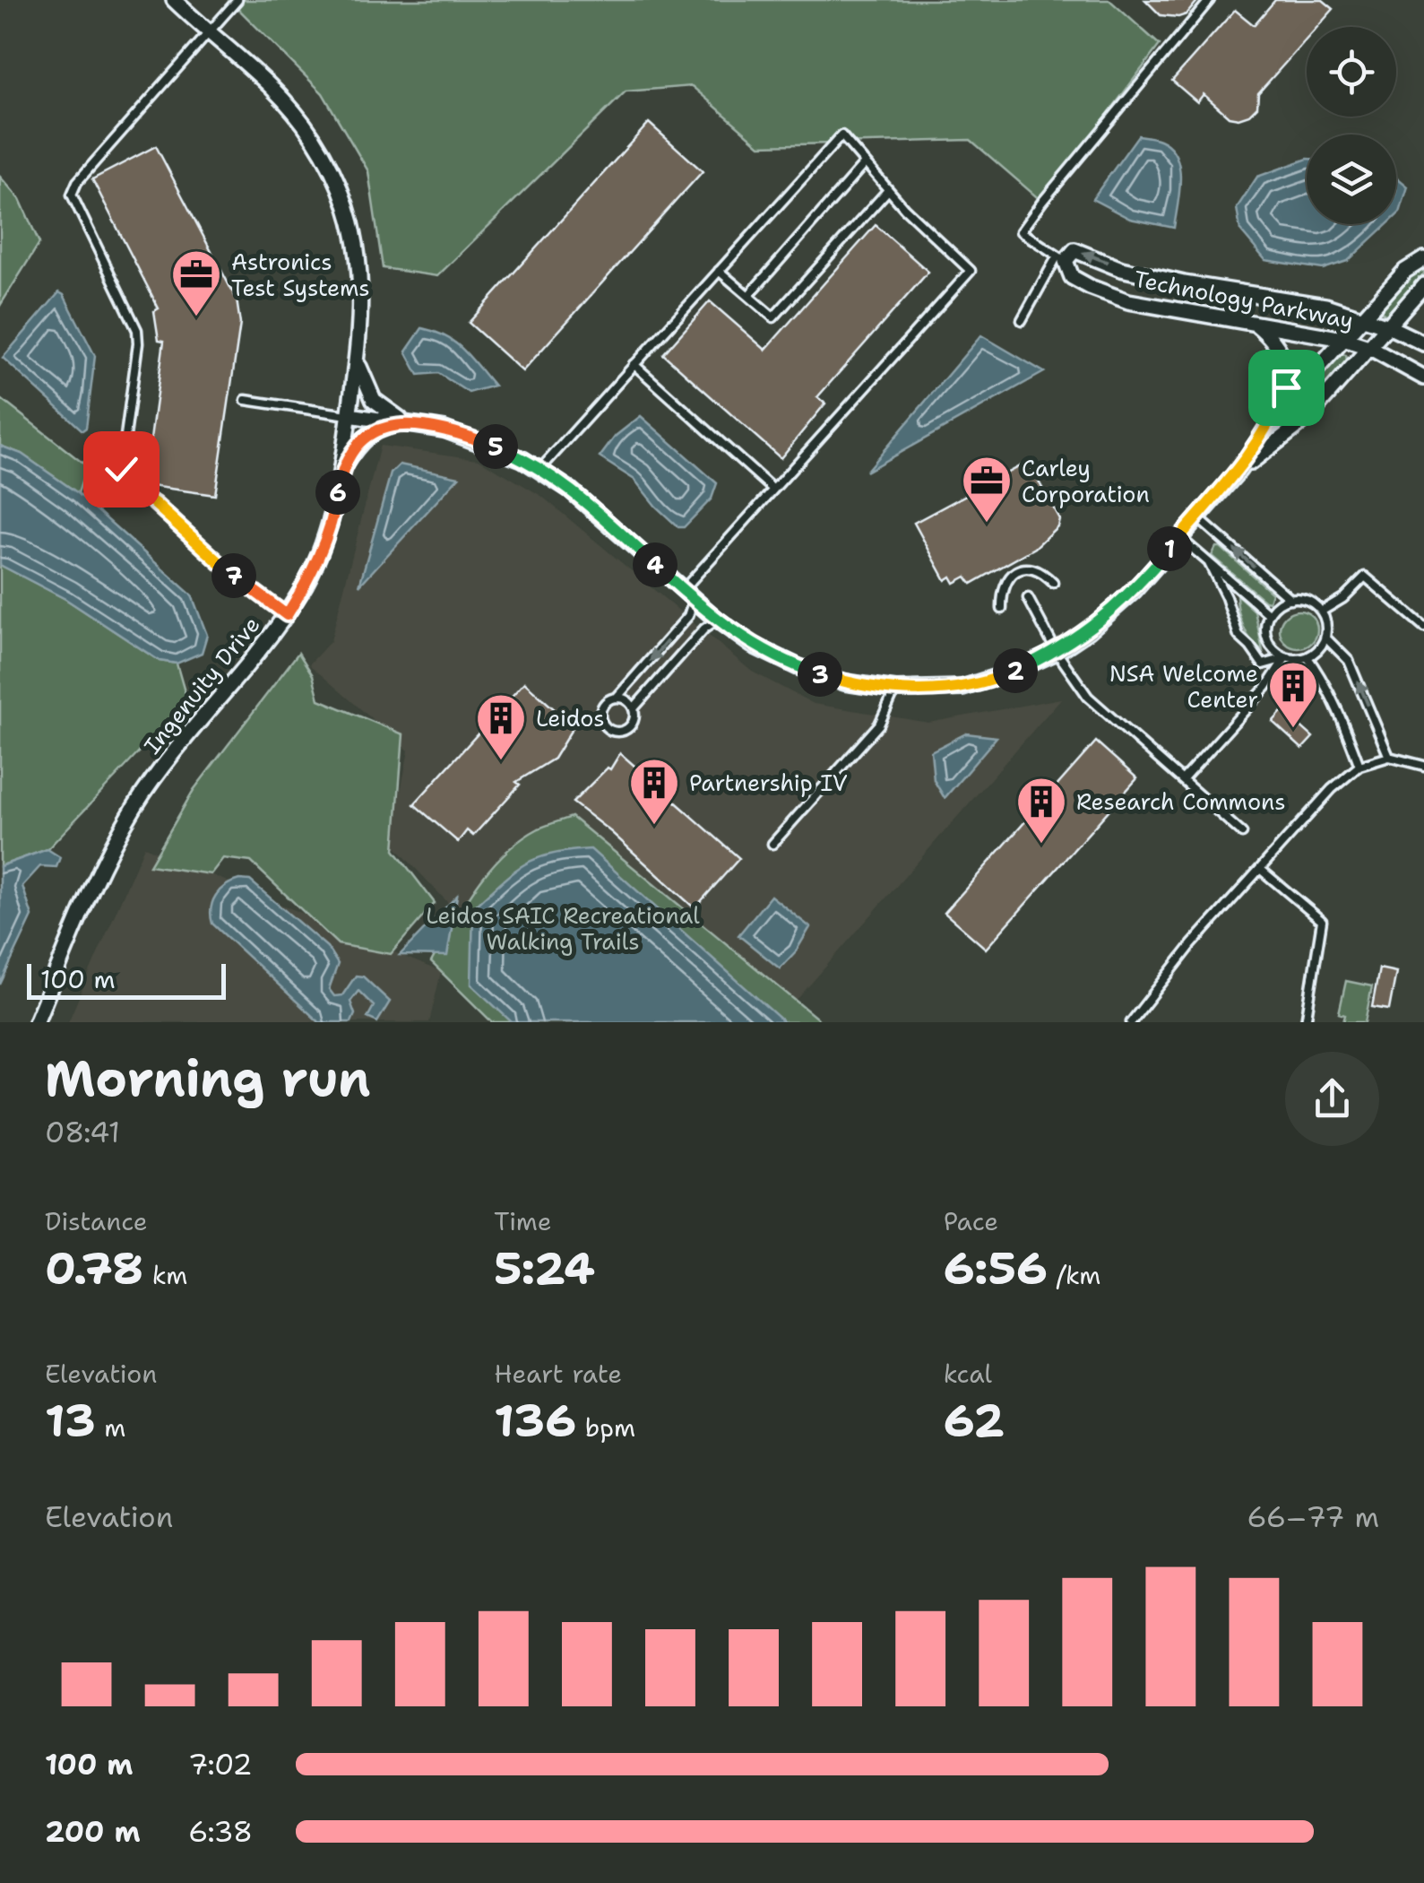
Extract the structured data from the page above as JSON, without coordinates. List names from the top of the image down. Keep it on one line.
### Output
{"streets":{"street":["Technology Parkway","Ingenuity Drive"]},"parks":["Leidos SAIC Recreational Walking Trails"],"places":{"office":["Astronics Test Systems","Carley Corporation"],"building":["NSA Welcome Center","Leidos","Partnership IV","Research Commons"]},"scale_bar":"100 m","page":{"pins":["5","6","1","4","7","2","3"],"scale":"100 m","heading":["Morning run","08:41"],"stats":[["Distance","0.78 km"],["Time","5:24"],["Pace","6:56 /km"],["Elevation","13 m"],["Heart rate","136 bpm"],["kcal","62"]],"chart":["Elevation","66–77 m"],"list":[{"name":"100 m","note":"7:02"},{"name":"200 m","note":"6:38"}]}}
